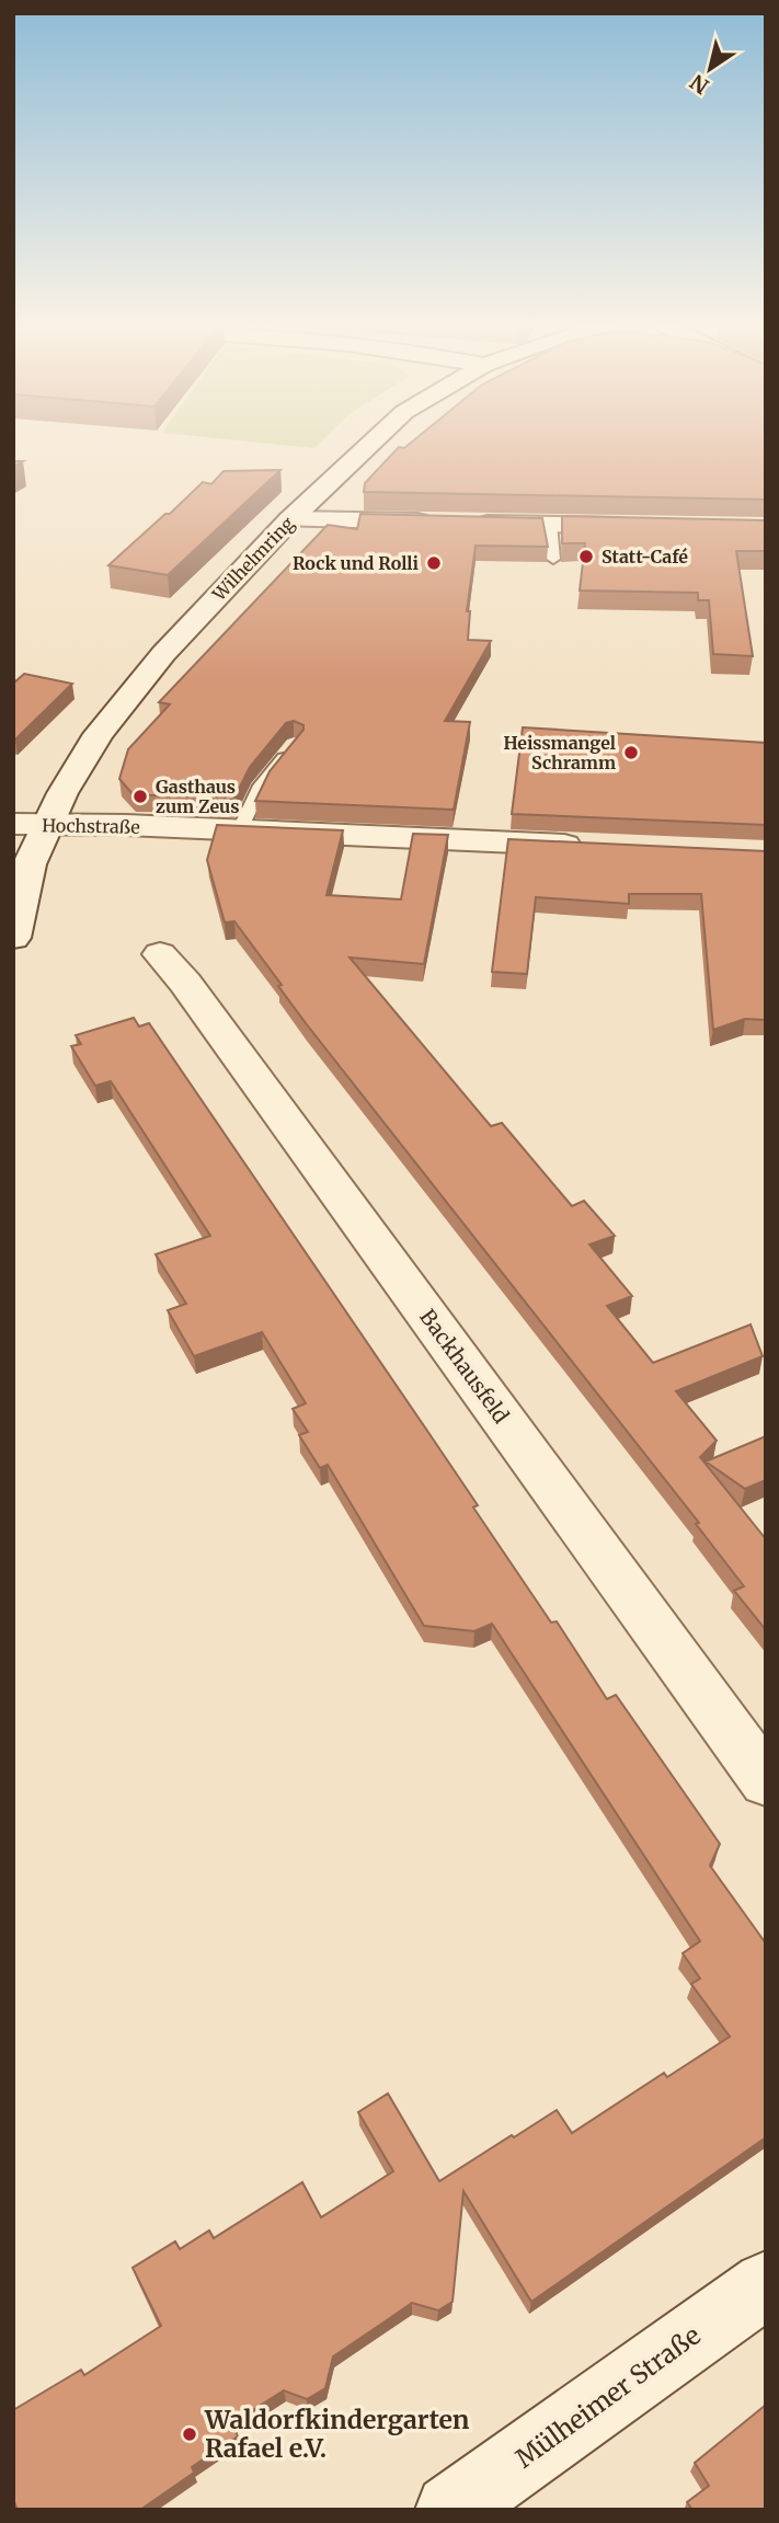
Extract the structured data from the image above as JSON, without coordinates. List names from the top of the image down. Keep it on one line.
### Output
{"streets":{"street":["Wilhelmring","Hochstraße","Backhausfeld","Mülheimer Straße"]},"crossings":[["Wilhelmring","Hochstraße"]],"places":["Statt-Café","Rock und Rolli","Heissmangel Schramm","Gasthaus zum Zeus","Waldorfkindergarten Rafael e.V."],"north":"bottom left"}
